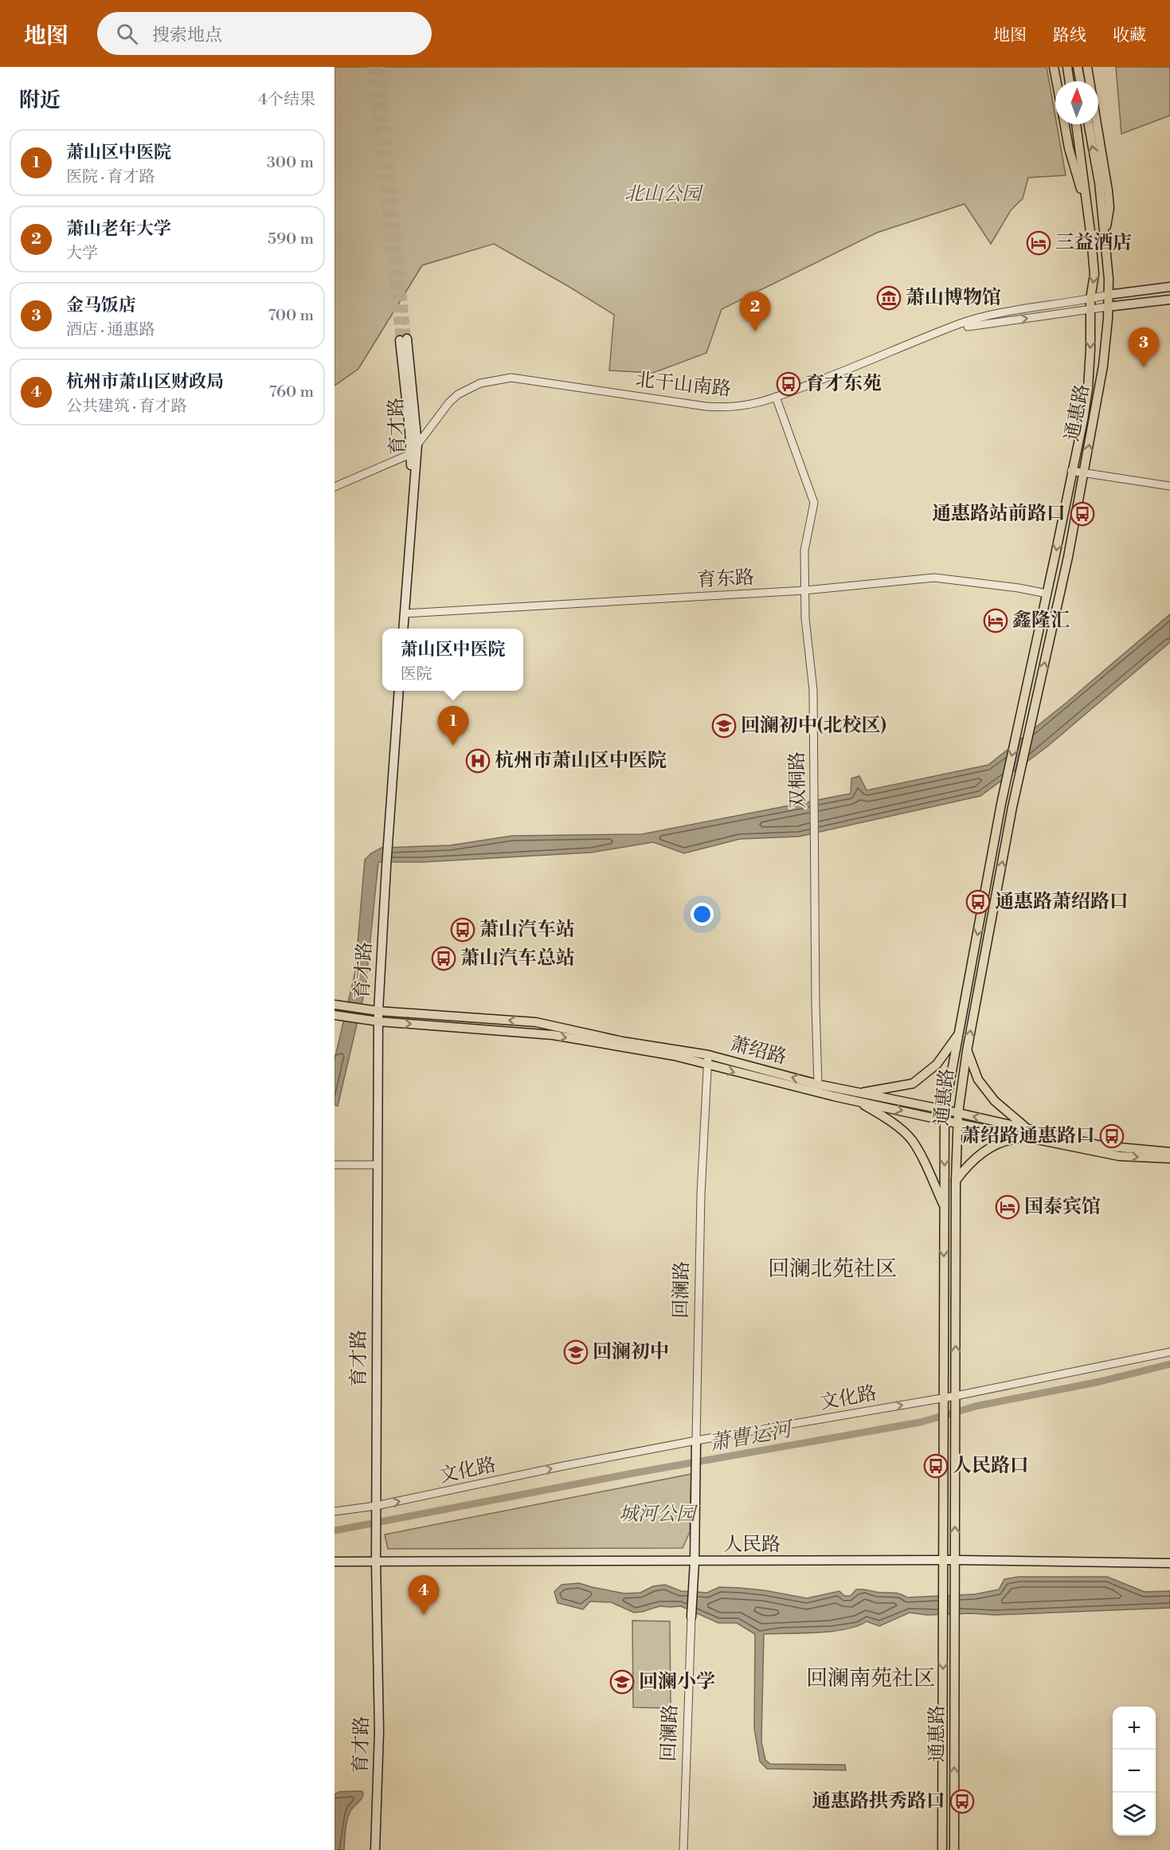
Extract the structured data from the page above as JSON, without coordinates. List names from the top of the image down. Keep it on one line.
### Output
{"streets":{"main road":["通惠路","育才路","萧绍路","回澜路","人民路"],"street":["北干山南路","育东路","双桐路","文化路"]},"crossings":[["北干山南路","通惠路"],["北干山南路","育才路"],["北干山南路","双桐路"],["通惠路","育东路"],["通惠路","萧绍路"],["通惠路","文化路"],["通惠路","人民路"],["育才路","育东路"],["育才路","萧绍路"],["育才路","文化路"],["育才路","人民路"],["育东路","双桐路"],["双桐路","萧绍路"],["萧绍路","回澜路"],["回澜路","文化路"],["回澜路","人民路"]],"one_way":["文化路"],"districts":["回澜北苑社区","回澜南苑社区"],"water":["萧曹运河"],"parks":["北山公园","城河公园"],"places":{"hotel":["三益酒店","鑫隆汇","国泰宾馆"],"museum":["萧山博物馆"],"bus stop":["育才东苑","通惠路站前路口","通惠路萧绍路口","萧山汽车站","萧山汽车总站","萧绍路通惠路口","人民路口","通惠路拱秀路口"],"school or university":["回澜初中(北校区)","回澜初中","回澜小学"],"hospital":["杭州市萧山区中医院"]},"north":"top","page":{"header":"地图","search":"搜索地点","nav":["地图","路线","收藏"],"heading":["附近","4个结果"],"list":[{"mark":"1","name":"萧山区中医院","note":"医院 · 育才路","value":"300 m"},{"mark":"2","name":"萧山老年大学","note":"大学","value":"590 m"},{"mark":"3","name":"金马饭店","note":"酒店 · 通惠路","value":"700 m"},{"mark":"4","name":"杭州市萧山区财政局","note":"公共建筑 · 育才路","value":"760 m"}],"pins":["2","3","1","4"],"popup":["萧山区中医院","医院"],"map_buttons":["+","−"]}}
